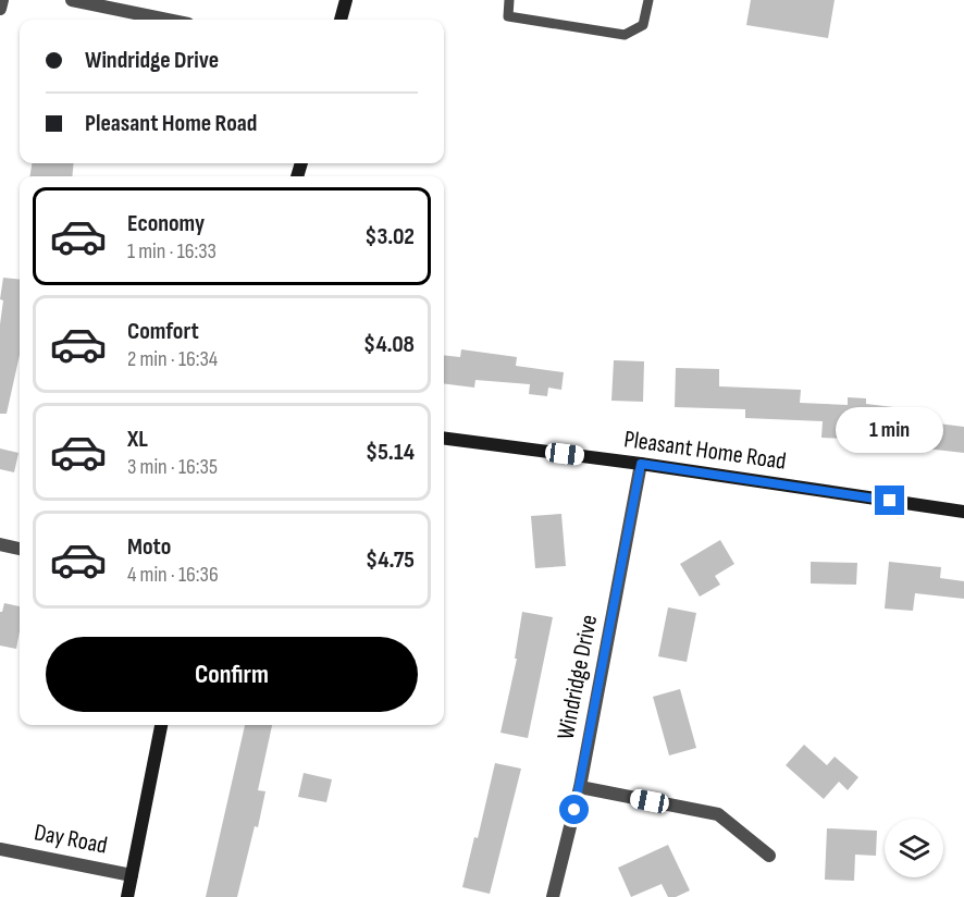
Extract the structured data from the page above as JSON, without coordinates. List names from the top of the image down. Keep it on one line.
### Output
{"streets":{"street":["Pleasant Home Road","Windridge Drive","Day Road"]},"crossings":[["Pleasant Home Road","Windridge Drive"]],"page":{"banner":["Windridge Drive","Pleasant Home Road"],"list":[{"name":"Economy","note":"1 min · 16:33","value":"$3.02"},{"name":"Comfort","note":"2 min · 16:34","value":"$4.08"},{"name":"XL","note":"3 min · 16:35","value":"$5.14"},{"name":"Moto","note":"4 min · 16:36","value":"$4.75"}],"bubble":"1 min","buttons":"Confirm"}}
